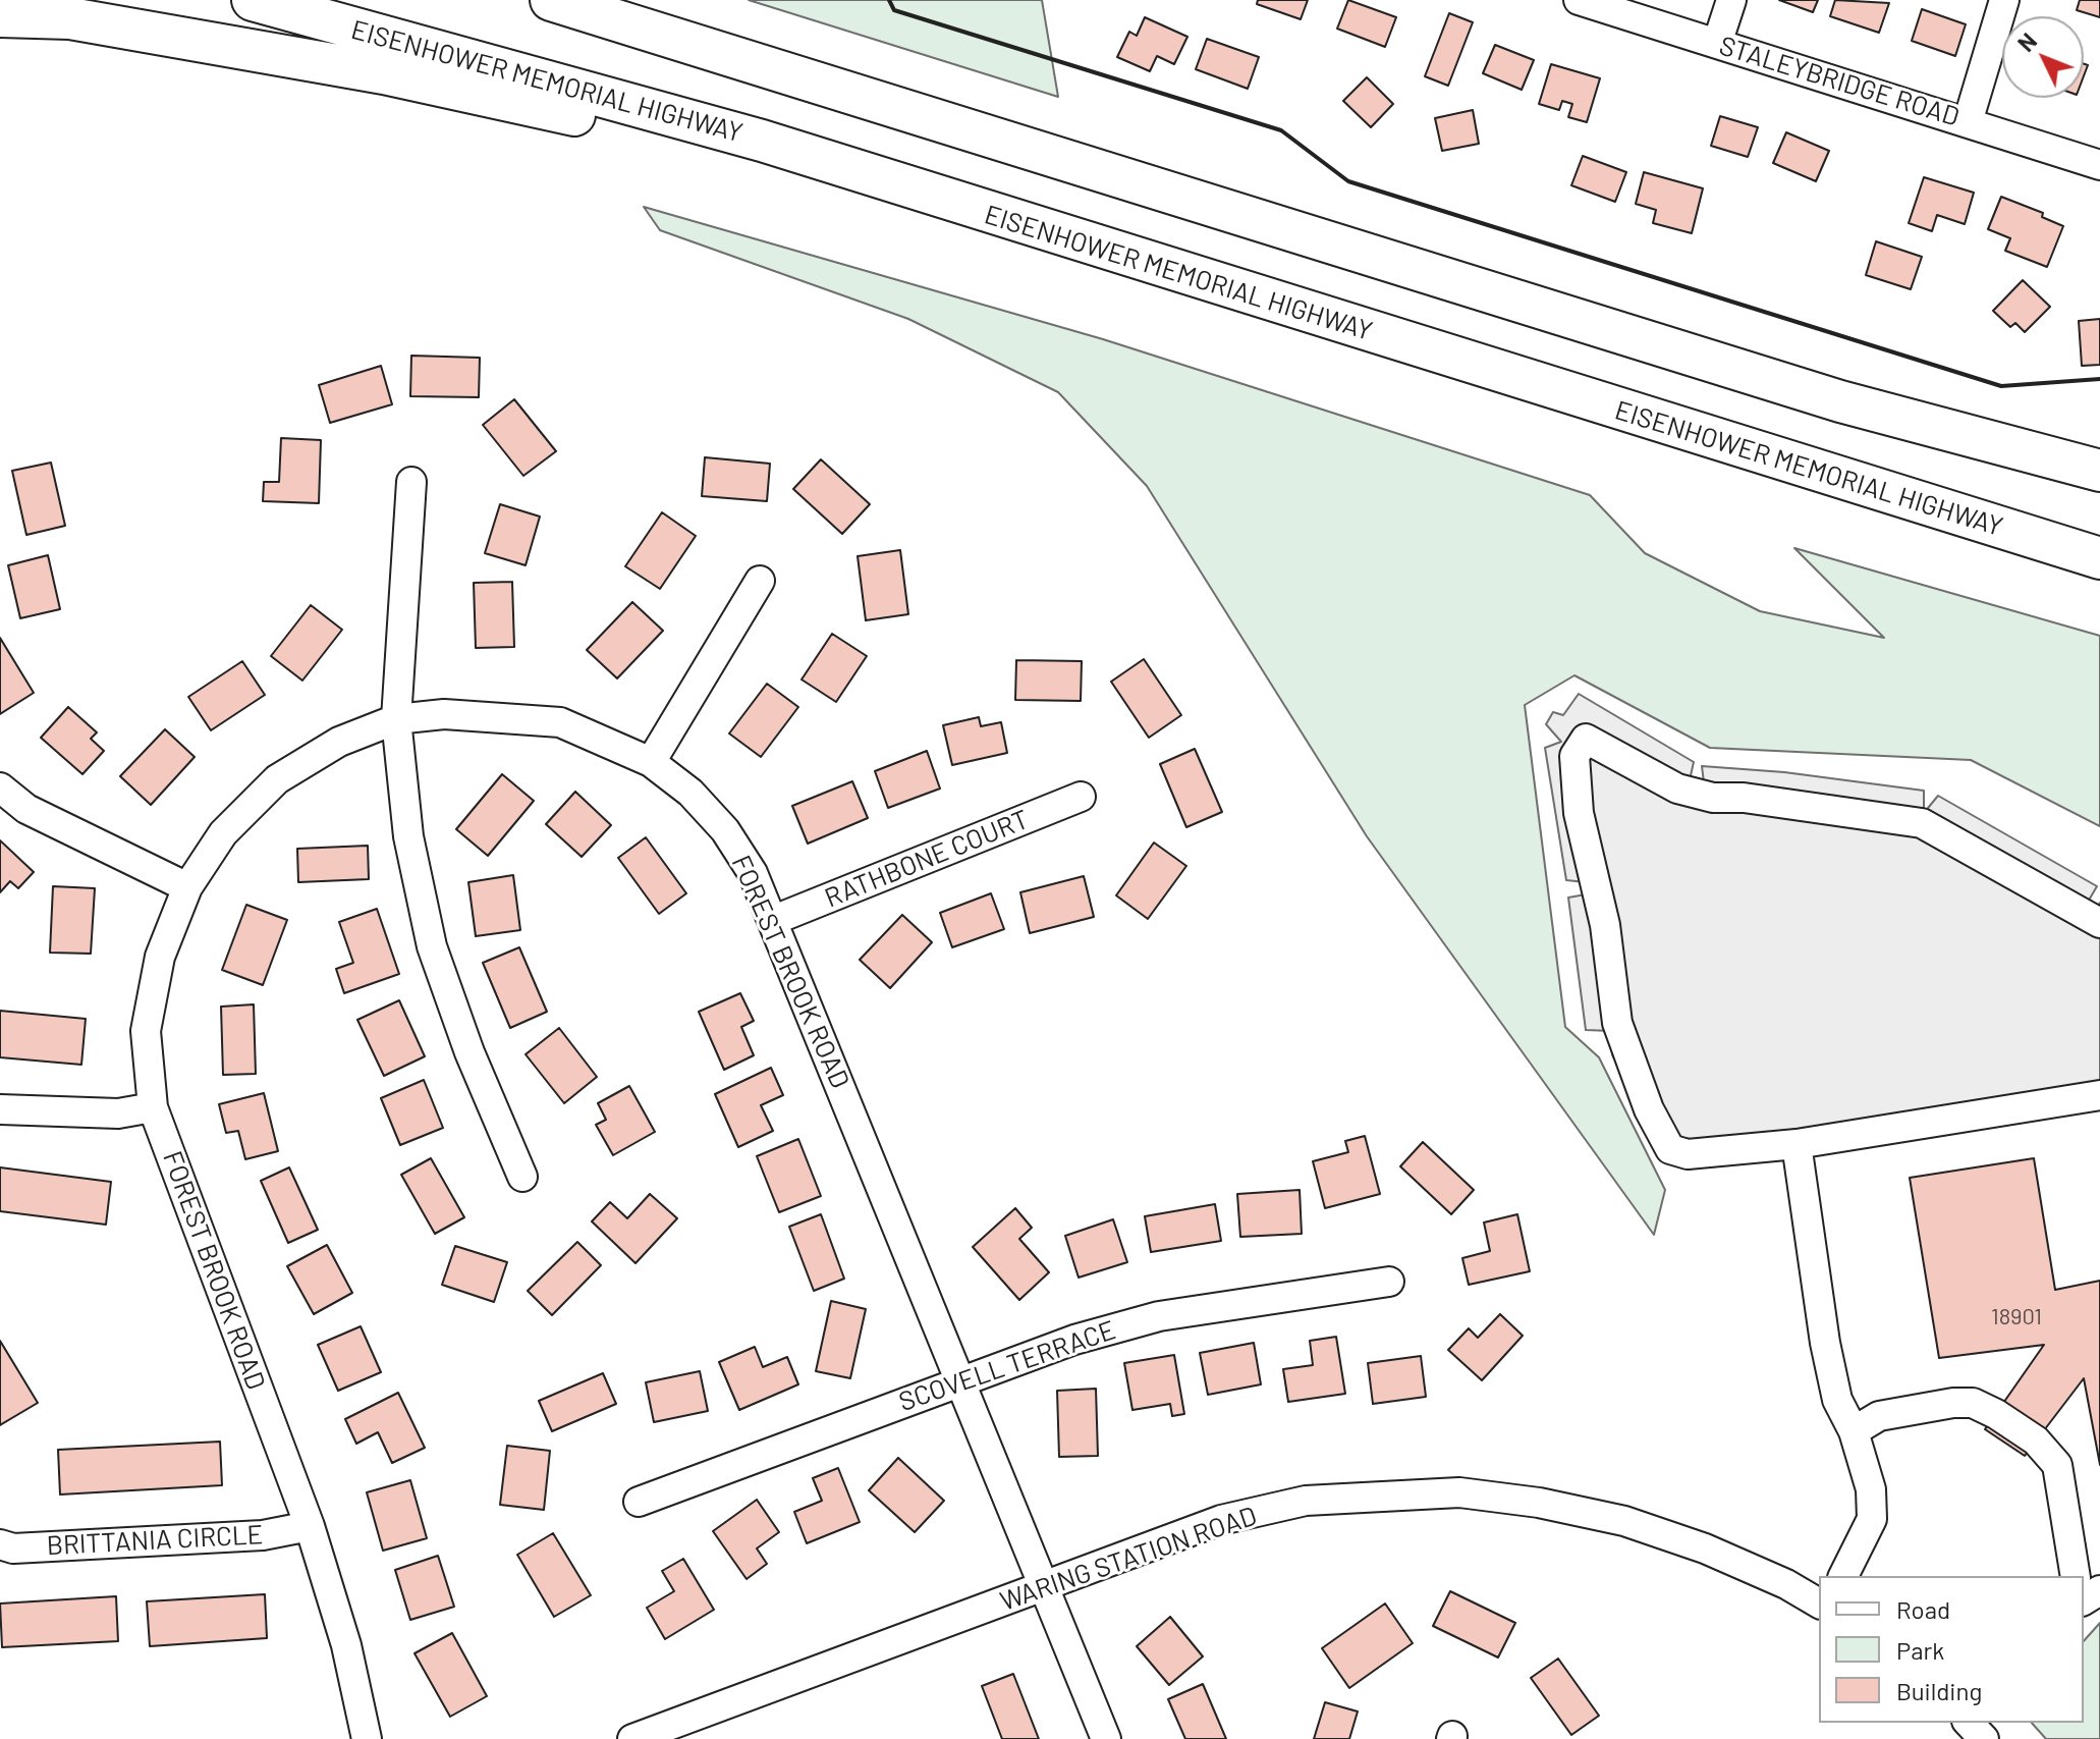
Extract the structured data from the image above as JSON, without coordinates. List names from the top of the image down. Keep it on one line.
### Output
{"streets":{"highway":["EISENHOWER MEMORIAL HIGHWAY"],"street":["STALEYBRIDGE ROAD","RATHBONE COURT","FOREST BROOK ROAD","SCOVELL TERRACE","BRITTANIA CIRCLE","WARING STATION ROAD"]},"crossings":[["RATHBONE COURT","FOREST BROOK ROAD"],["FOREST BROOK ROAD","SCOVELL TERRACE"],["FOREST BROOK ROAD","BRITTANIA CIRCLE"],["FOREST BROOK ROAD","WARING STATION ROAD"]],"house_numbers":["18901"],"legend":["Road","Park","Building"],"north":"top left"}
